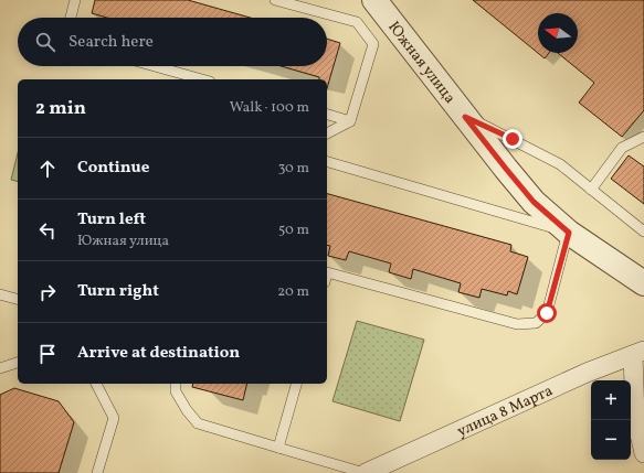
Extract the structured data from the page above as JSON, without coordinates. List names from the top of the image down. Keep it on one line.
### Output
{"streets":{"street":["Южная улица","улица 8 Марта"]},"north":"left","page":{"search":"Search here","heading":["2 min","Walk · 100 m"],"list":[["Continue","30 m"],["Turn left","Южная улица","50 m"],["Turn right","20 m"],"Arrive at destination"],"map_buttons":["+","−"]}}
